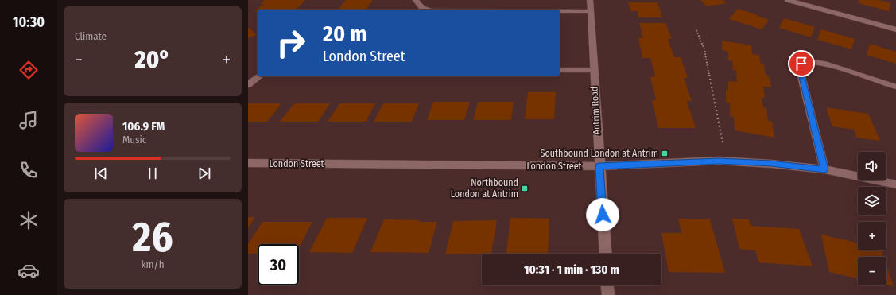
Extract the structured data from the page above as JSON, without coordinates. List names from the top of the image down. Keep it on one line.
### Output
{"streets":{"street":["Antrim Road","London Street"]},"crossings":[["Antrim Road","London Street"]],"places":{"transit":["Southbound London at Antrim","Northbound London at Antrim"]},"page":{"tabs":"10:30","tile":["Climate",["26","km/h"]],"turn":["20 m","London Street"],"heat":["−","20°","+"],"song":["106.9 FM","Music"],"map_buttons":["+","−"],"limit":"30","trip":"10:31 · 1 min · 130 m"}}
